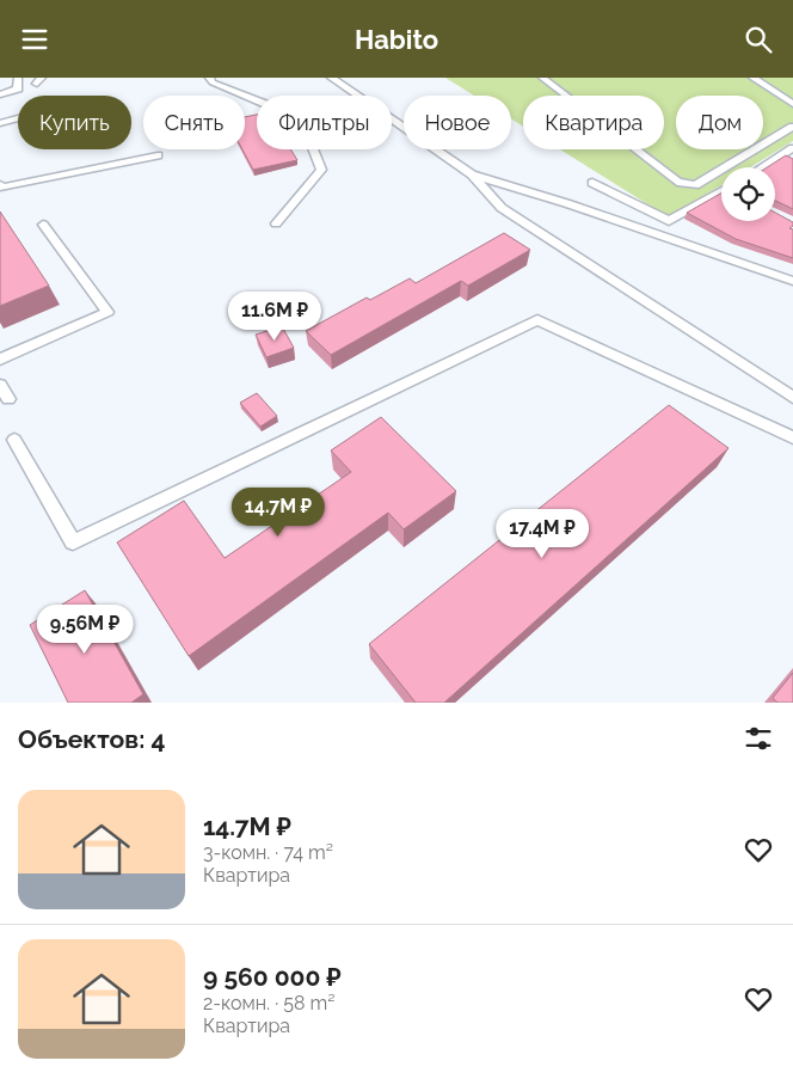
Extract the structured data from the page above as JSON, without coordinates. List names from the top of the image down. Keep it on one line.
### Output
{"page":{"header":"Habito","chip":["Купить","Снять","Фильтры","Новое","Квартира","Дом"],"price":["11.6M ₽","14.7M ₽","17.4M ₽","9.56M ₽"],"heading":"Объектов: 4","list":[{"name":"14.7M ₽","note":"3-комн. · 74 m² · Квартира"},{"name":"9 560 000 ₽","note":"2-комн. · 58 m² · Квартира"}]}}
